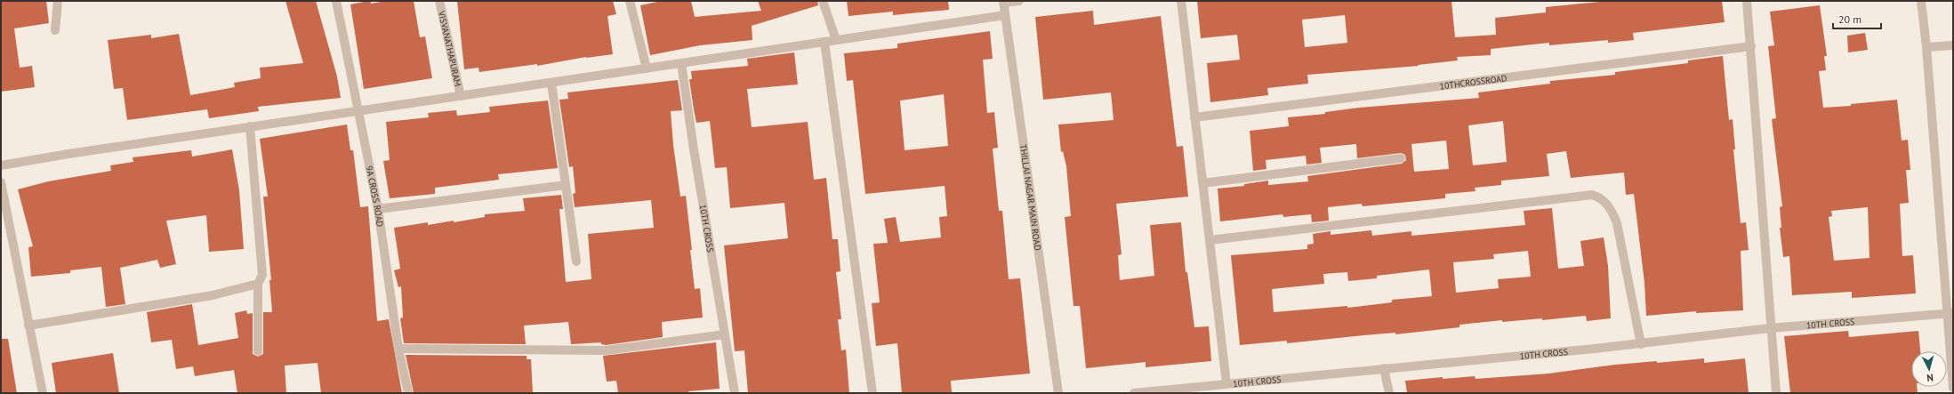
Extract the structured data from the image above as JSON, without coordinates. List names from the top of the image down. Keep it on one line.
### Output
{"streets":{"street":["VISVANATHAPURAM","10THCROSSROAD","9A CROSS ROAD","THILLAI NAGAR MAIN ROAD","10TH CROSS"]},"scale_bar":"20 m","north":"bottom"}
